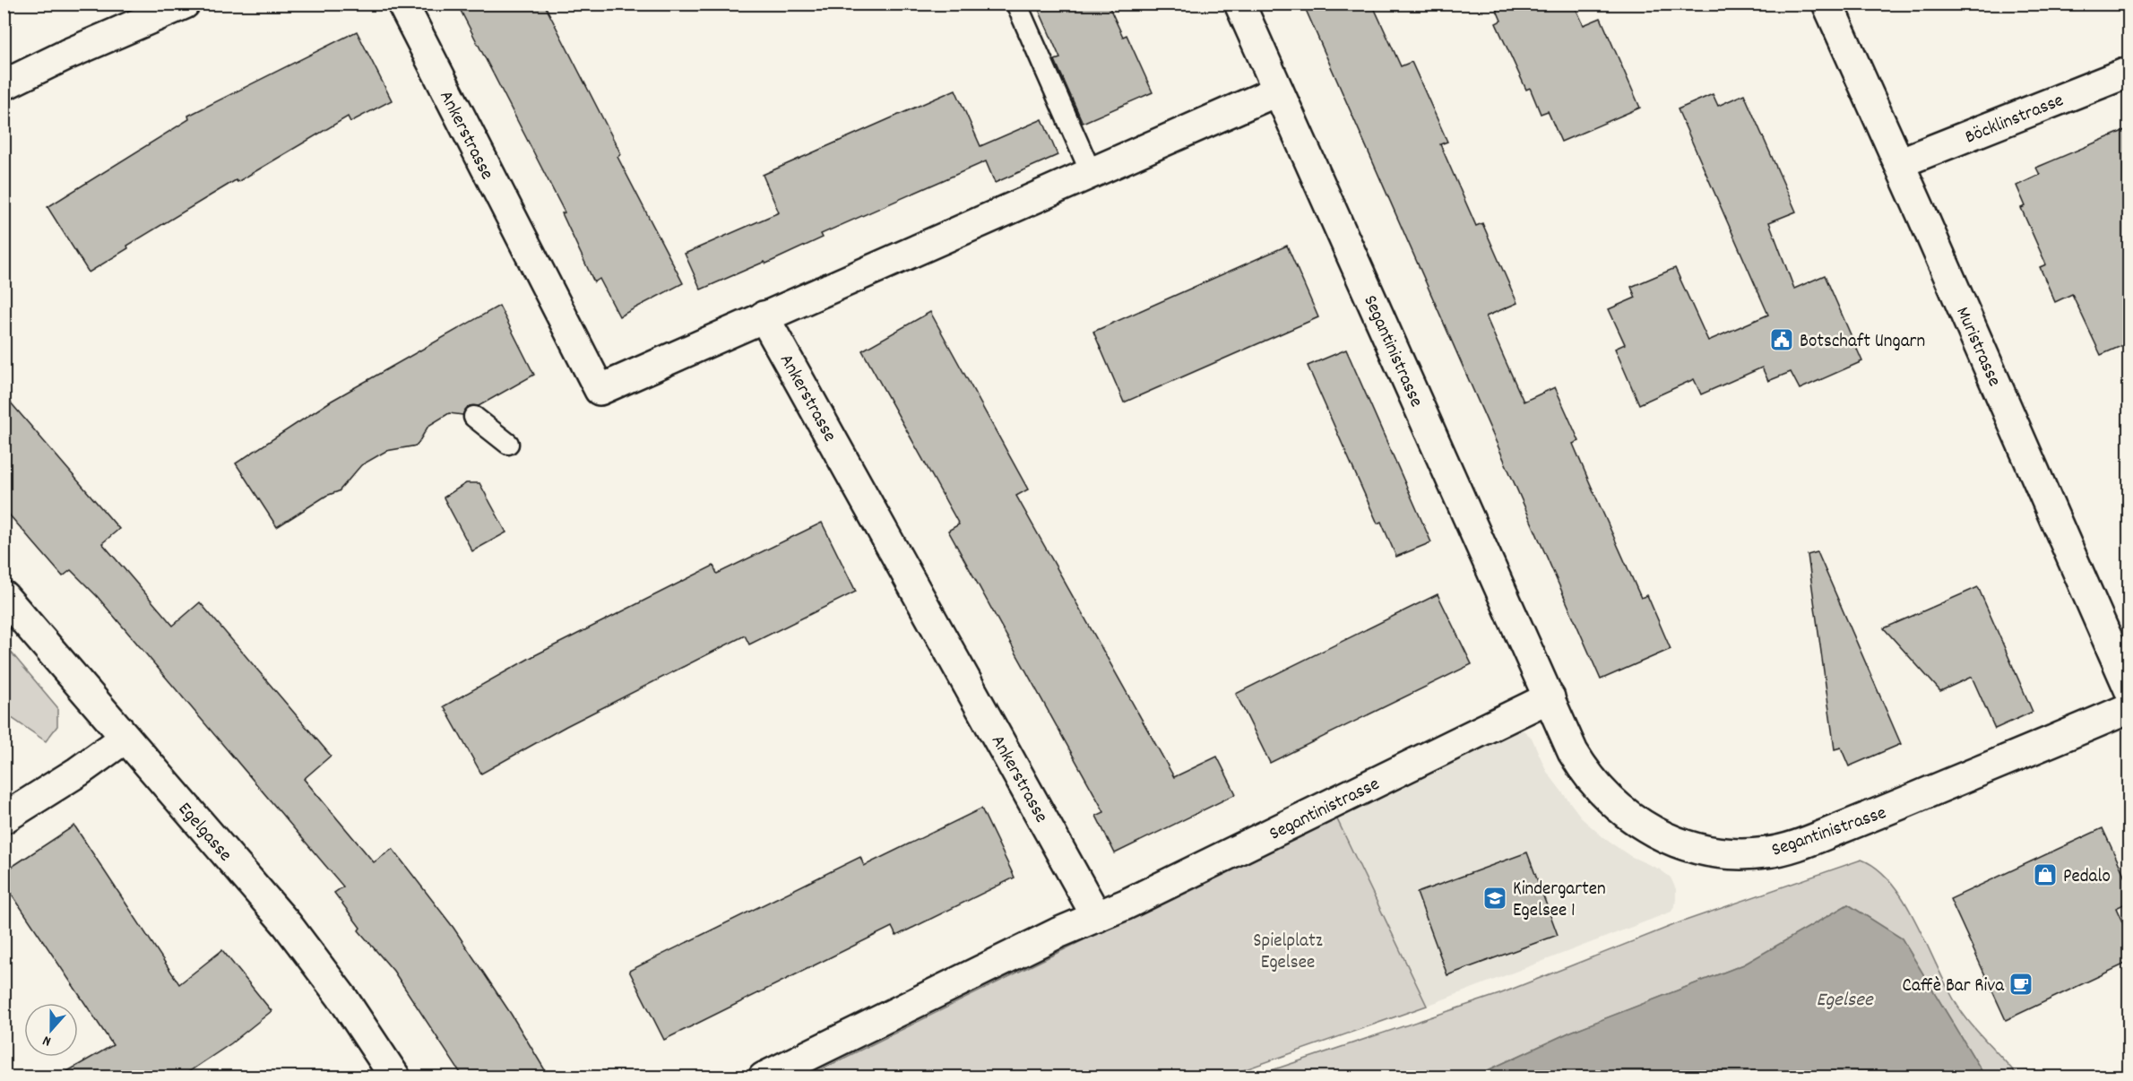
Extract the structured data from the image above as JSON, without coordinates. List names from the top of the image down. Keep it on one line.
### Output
{"streets":{"street":["Böcklinstrasse","Ankerstrasse","Muristrasse","Segantinistrasse","Egelgasse"]},"crossings":[["Böcklinstrasse","Muristrasse"],["Ankerstrasse","Segantinistrasse"]],"water":["Egelsee"],"parks":["Spielplatz Egelsee"],"places":{"public building":["Botschaft Ungarn"],"shop":["Pedalo"],"school or university":["Kindergarten Egelsee 1"],"cafe":["Caffè Bar Riva"]},"north":"bottom"}
